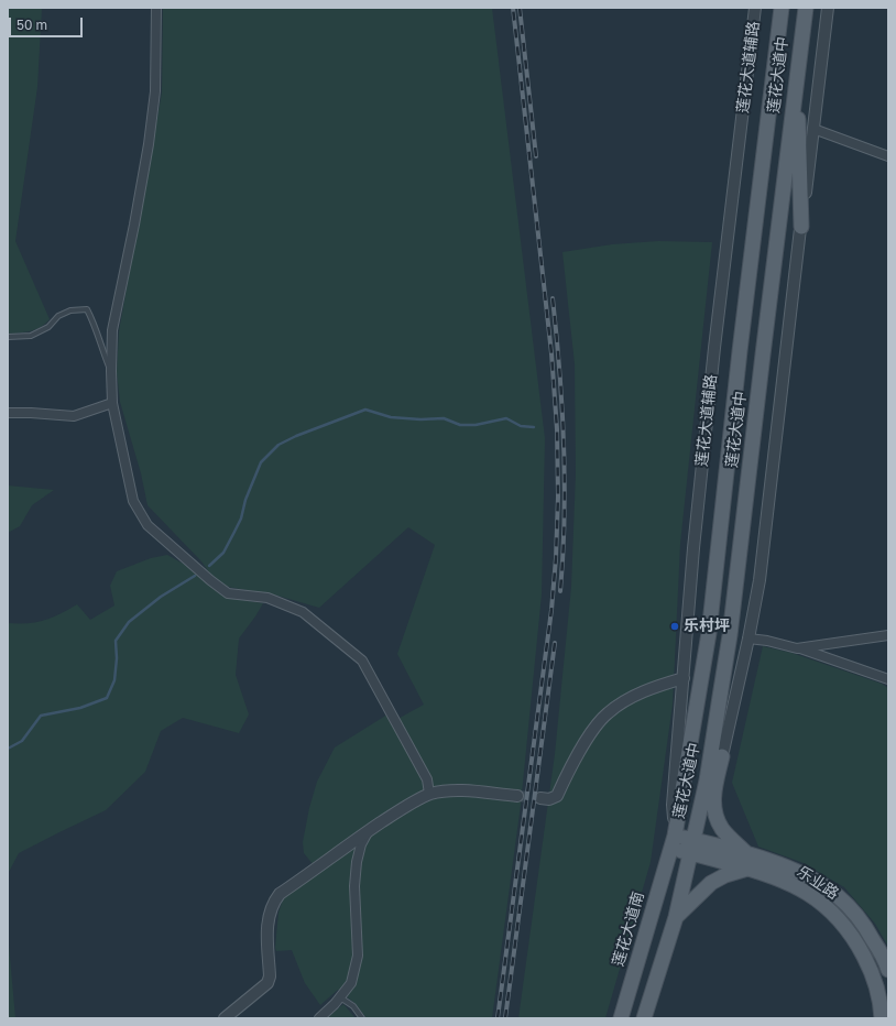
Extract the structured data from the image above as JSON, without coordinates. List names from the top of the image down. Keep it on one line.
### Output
{"streets":{"main road":["莲花大道中","乐业路","莲花大道南"],"street":["莲花大道辅路"]},"crossings":[["莲花大道辅路","莲花大道中"],["莲花大道辅路","乐业路"],["莲花大道辅路","莲花大道南"],["莲花大道中","乐业路"],["莲花大道中","莲花大道南"],["乐业路","莲花大道南"]],"places":["乐村坪"],"scale_bar":"50 m"}
